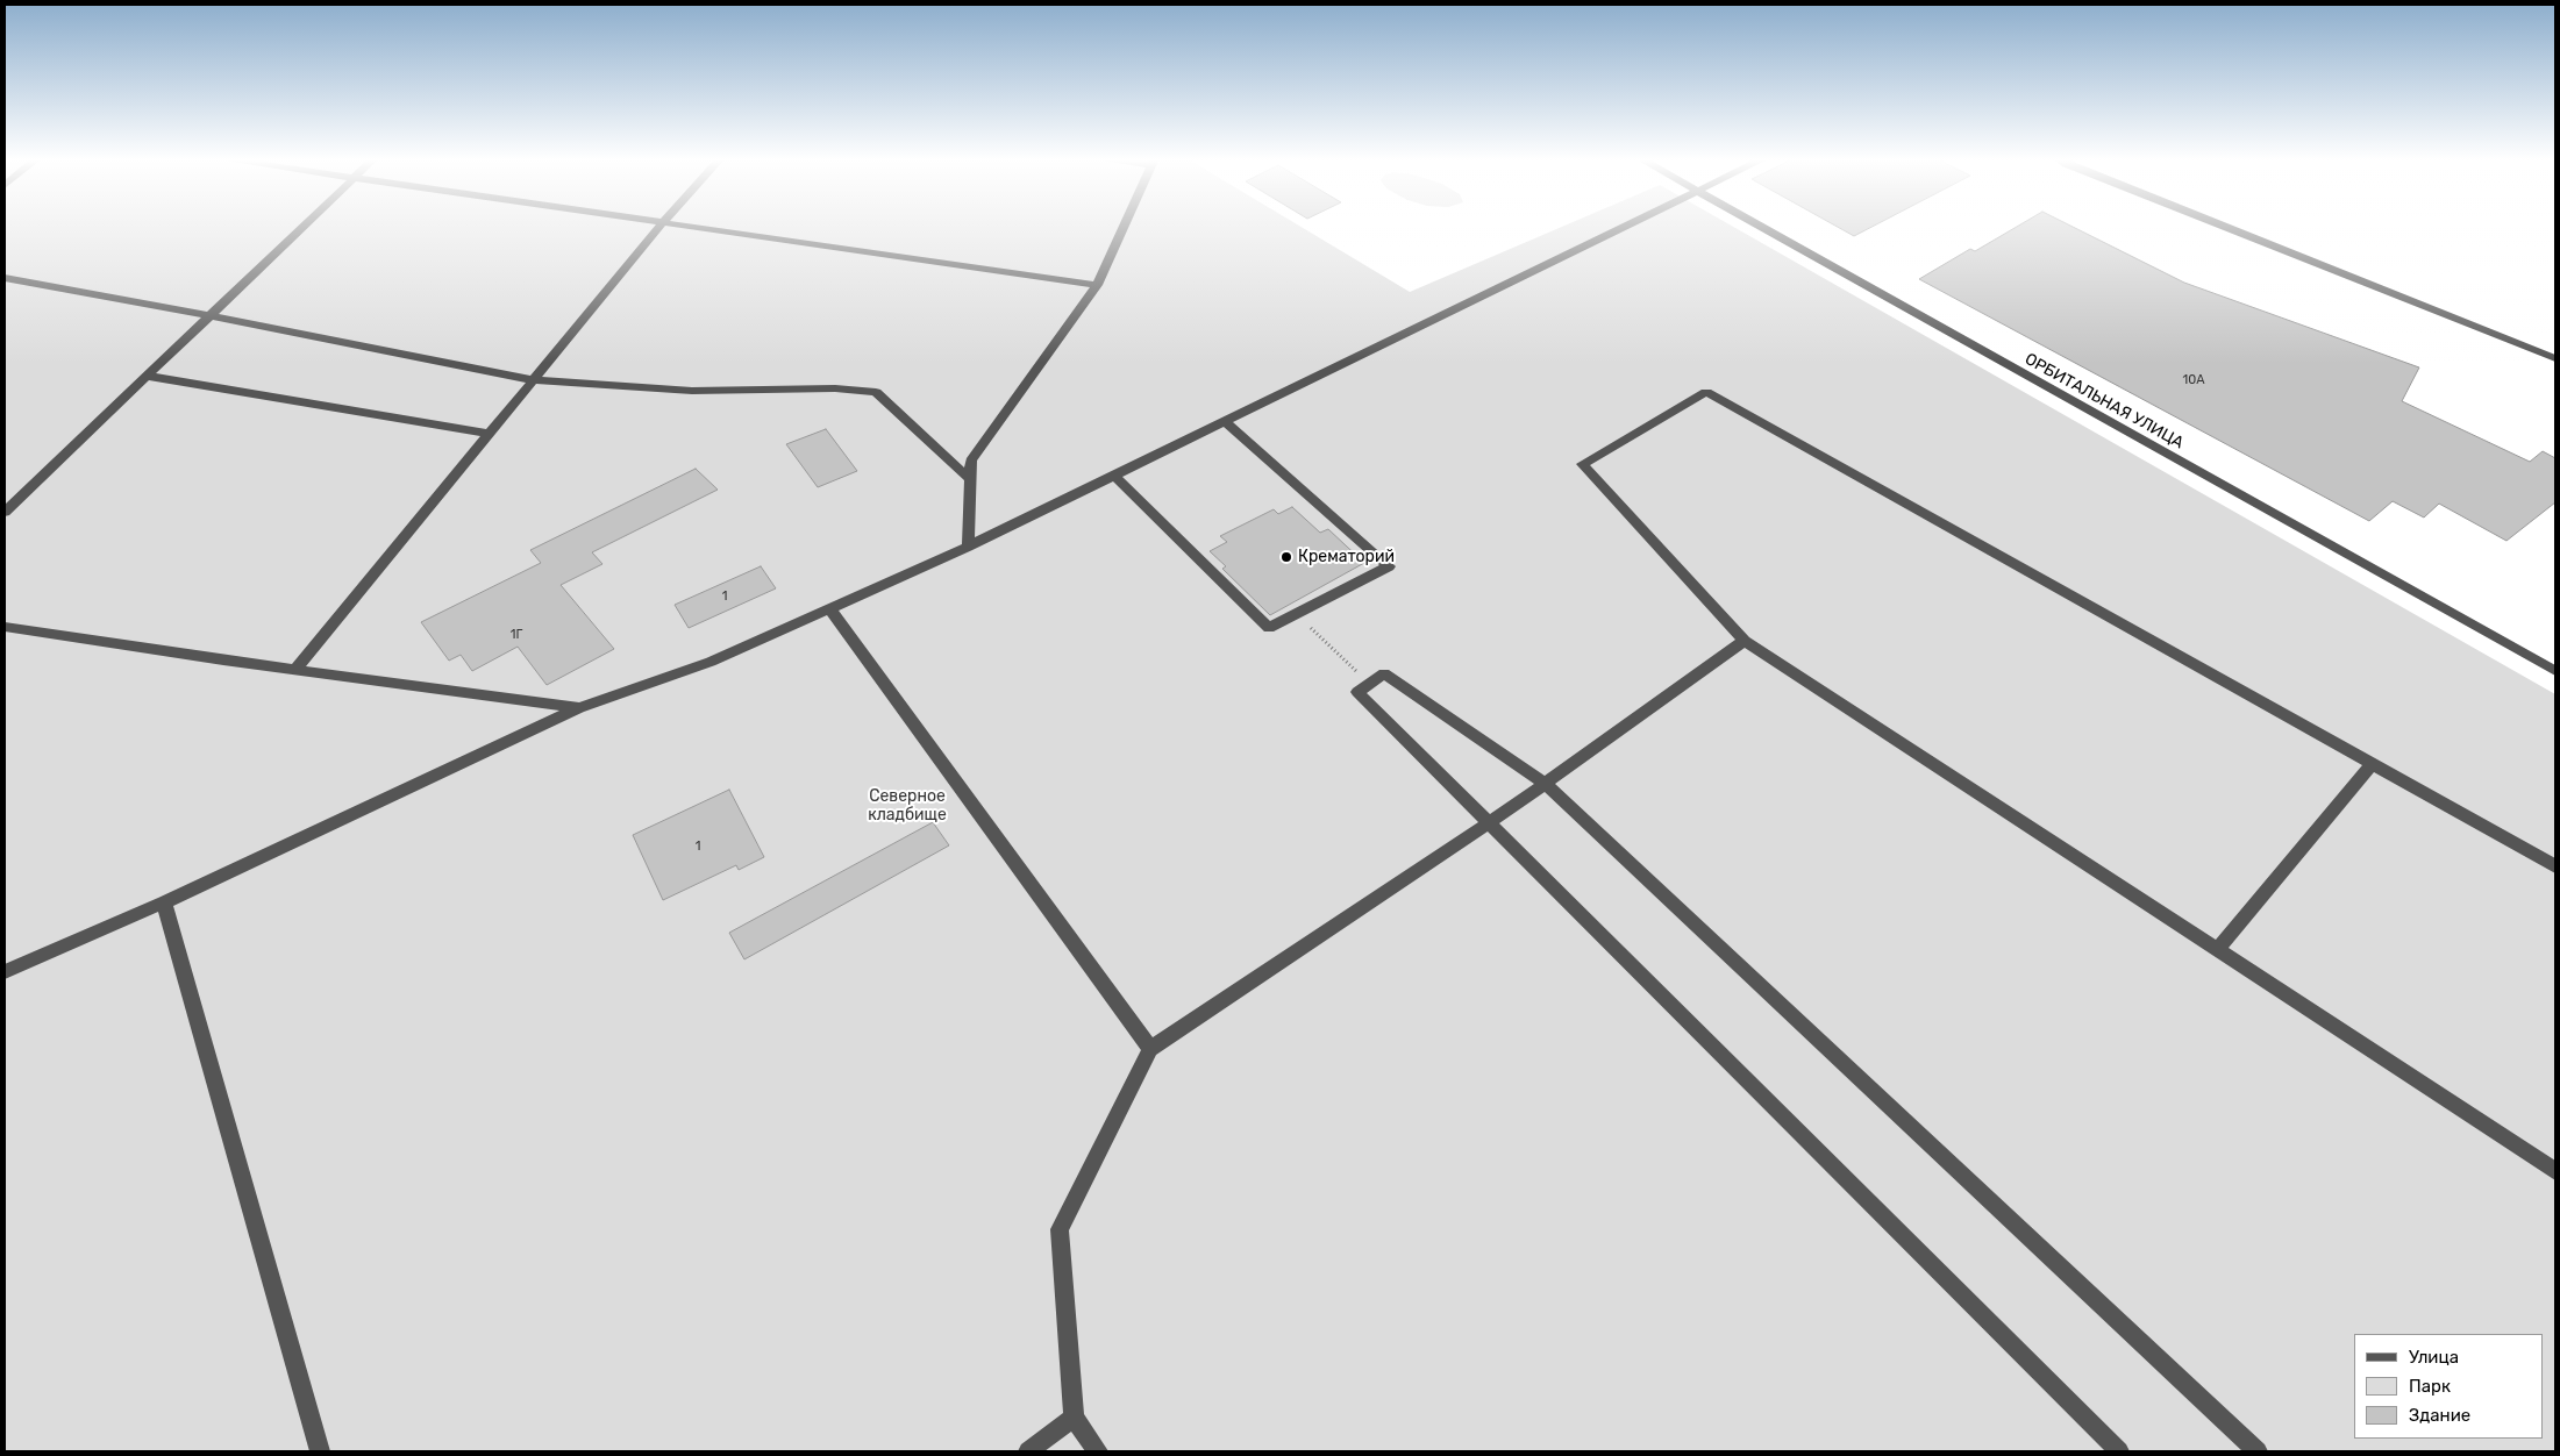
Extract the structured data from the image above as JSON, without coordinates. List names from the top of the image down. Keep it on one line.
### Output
{"streets":{"street":["ОРБИТАЛЬНАЯ УЛИЦА"]},"parks":["Северное кладбище"],"places":["Крематорий"],"house_numbers":["10А","1","1Г","1"],"legend":["Улица","Парк","Здание"]}
